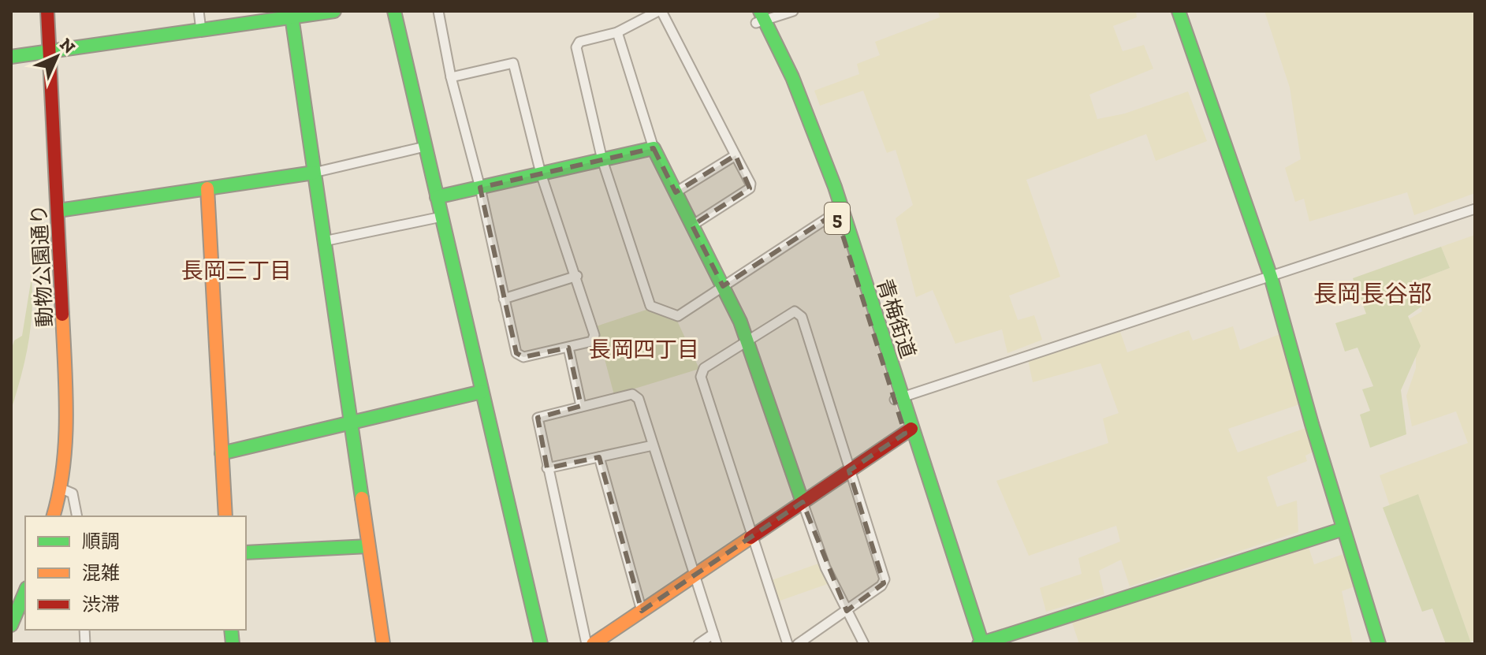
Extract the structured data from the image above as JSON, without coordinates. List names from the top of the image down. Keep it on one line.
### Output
{"streets":{"street":["5","動物公園通り","青梅街道"]},"districts":["長岡三丁目","長岡長谷部","長岡四丁目"],"legend":["順調","混雑","渋滞"],"north":"top right"}
